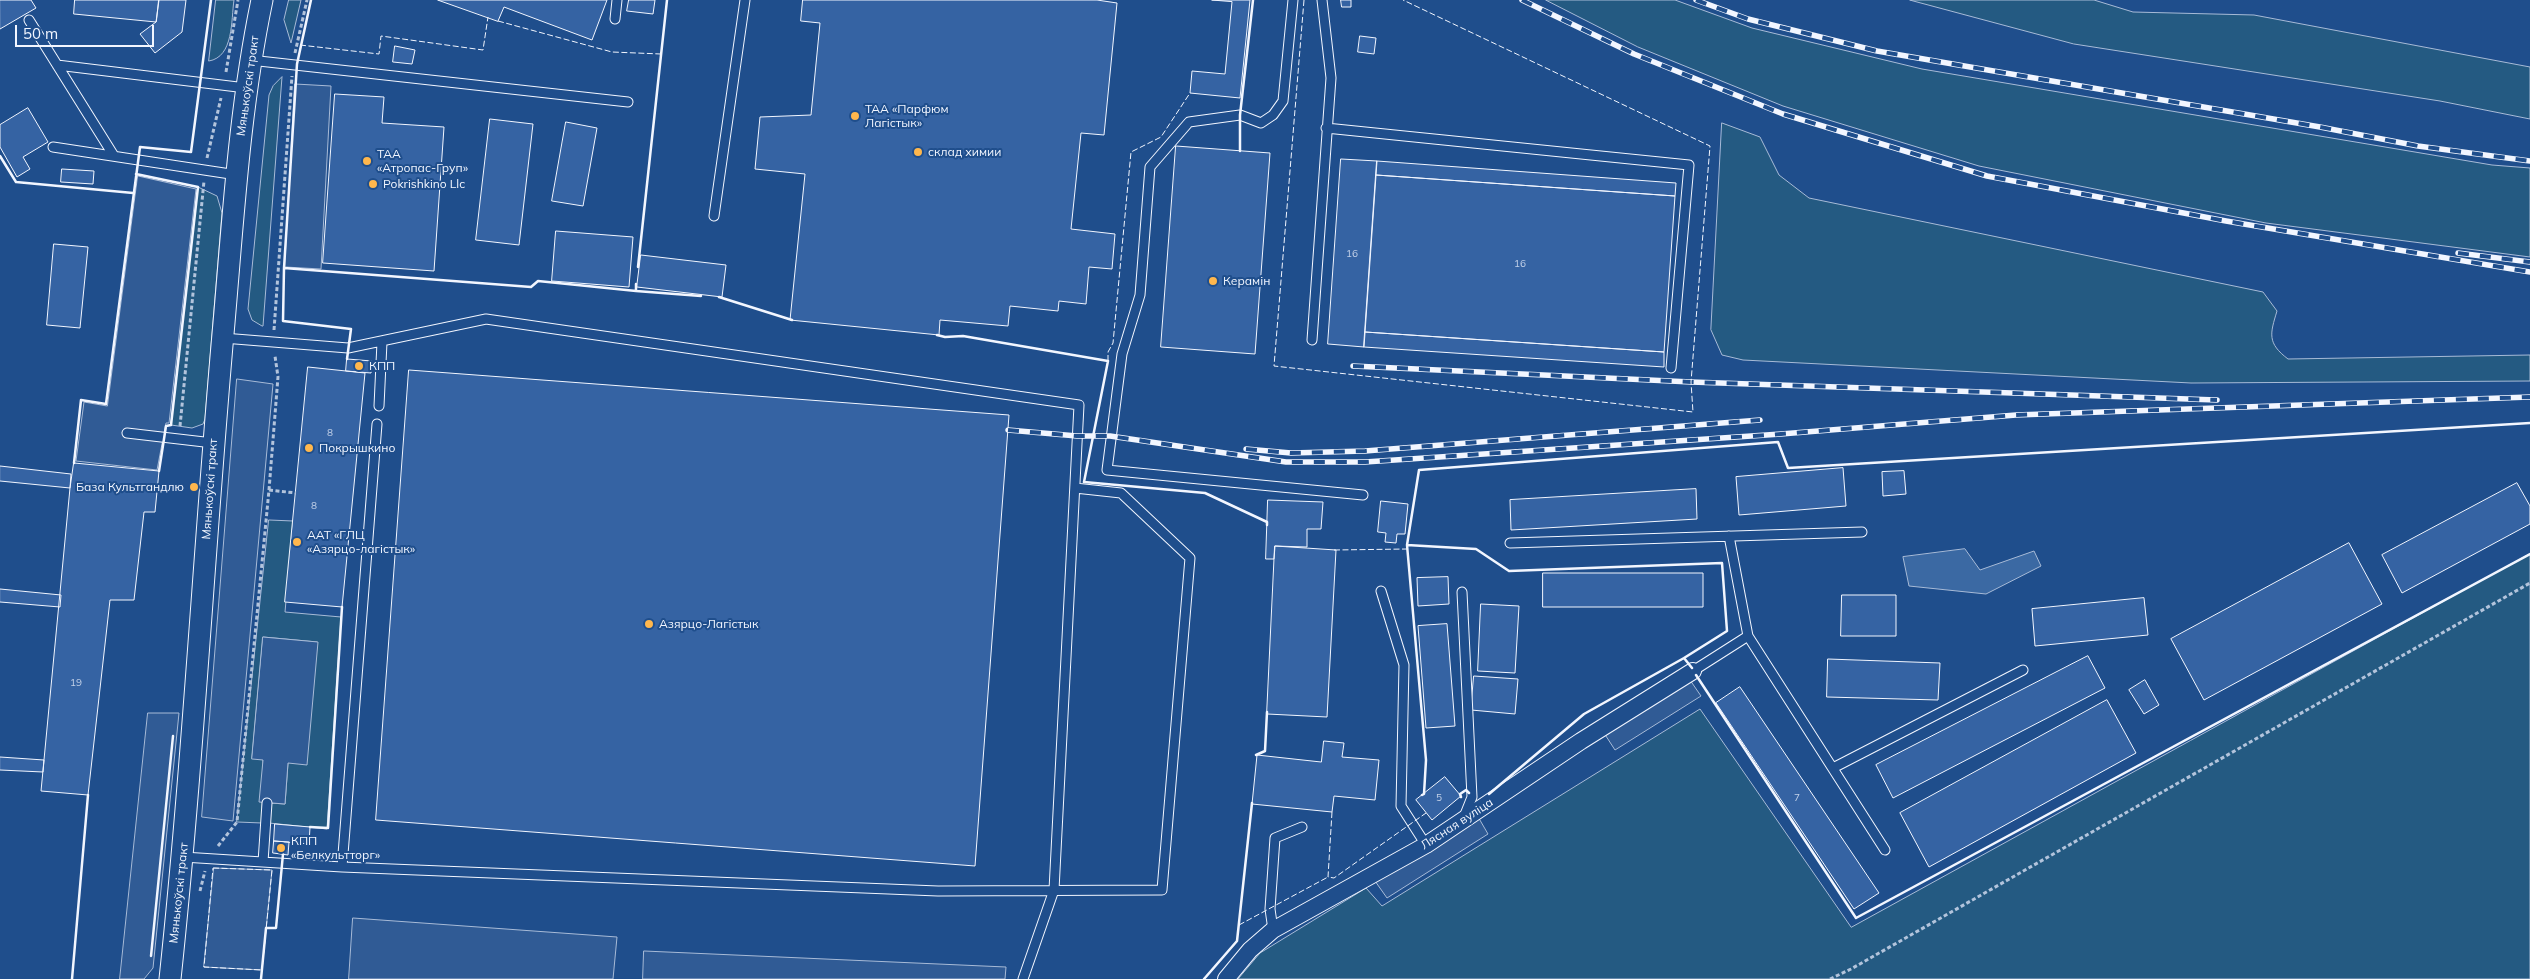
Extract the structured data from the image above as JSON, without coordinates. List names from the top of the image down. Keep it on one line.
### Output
{"streets":{"street":["Мянькоўскі тракт","Лясная вуліца"]},"places":["ТАА «Парфюм Лагістык»","склад химии","ТАА «Атропас-Груп»","Pokrishkino Llc","Керамін","КПП","Покрышкино","База Культгандлю","ААТ «ГЛЦ «Азярцо-лагістык»","Азярцо-Лагістык","КПП «Белкультторг»"],"house_numbers":["16","16","8","8","19","5","7"],"scale_bar":"50 m"}
